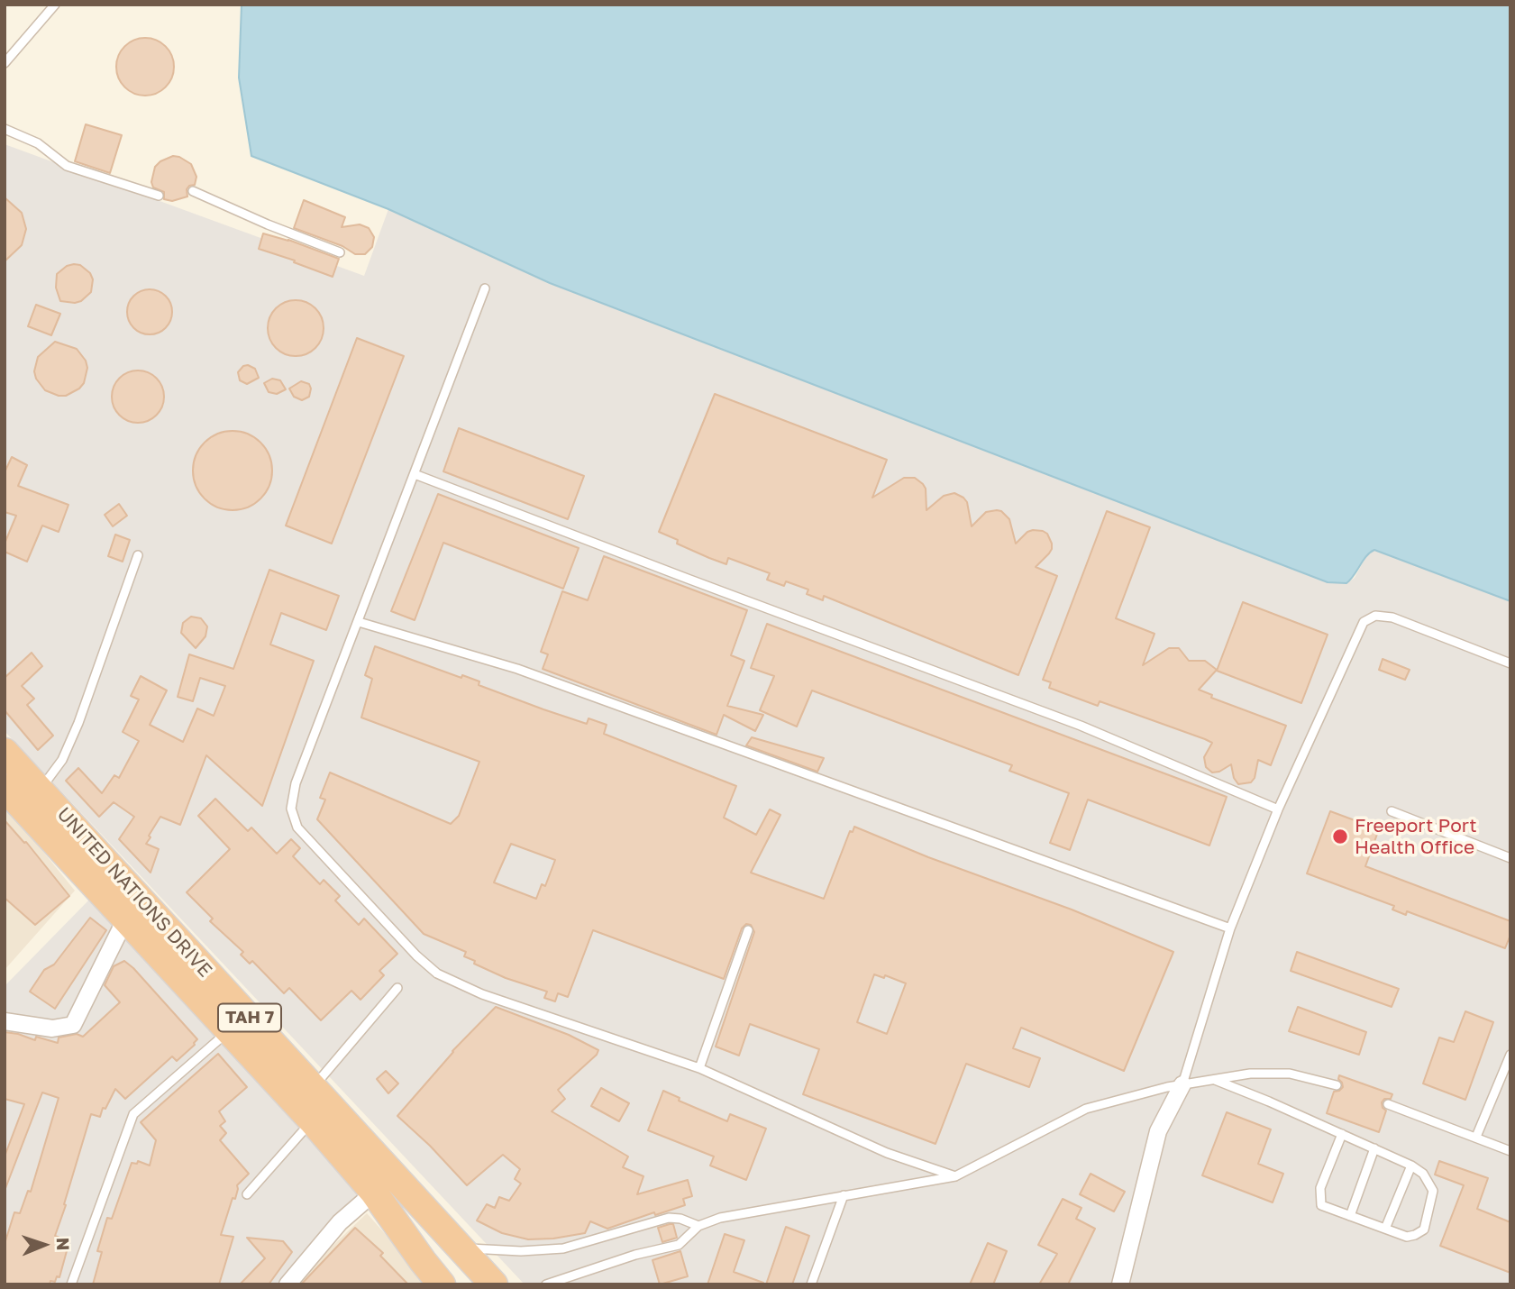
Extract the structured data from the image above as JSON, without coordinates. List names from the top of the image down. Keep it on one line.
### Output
{"streets":{"highway":["UNITED NATIONS DRIVE","TAH 7"]},"places":["Freeport Port Health Office"],"north":"right"}
